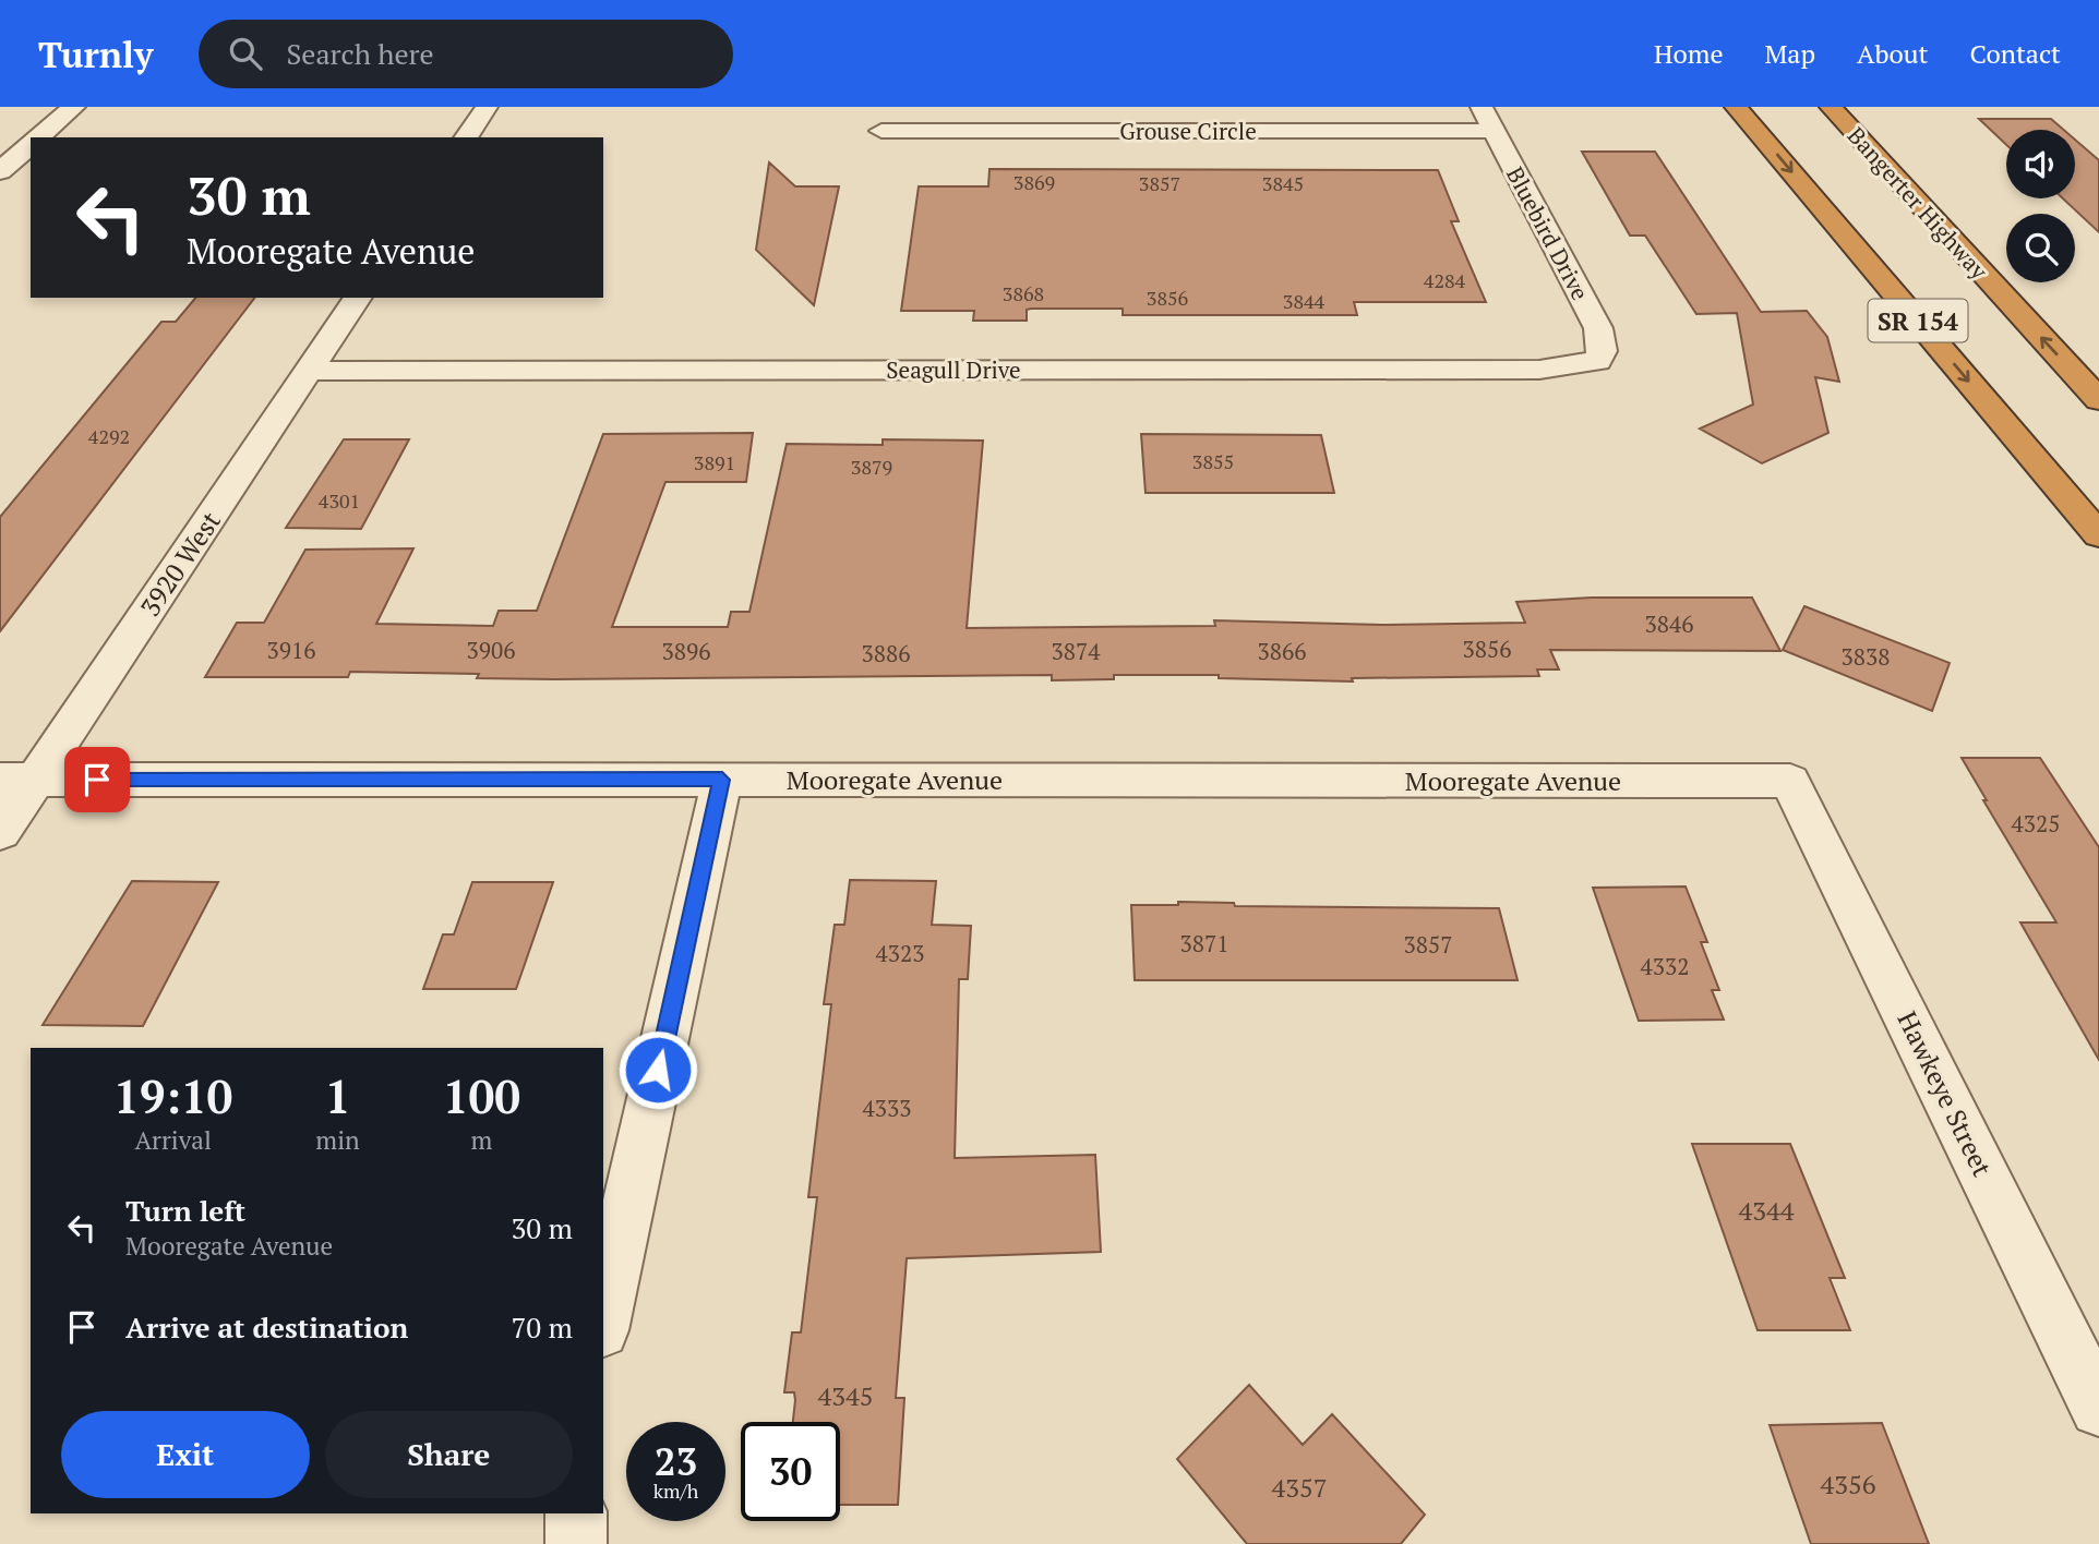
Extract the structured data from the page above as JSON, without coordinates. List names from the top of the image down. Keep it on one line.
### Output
{"streets":{"highway":["Bangerter Highway","SR 154"],"street":["Grouse Circle","Bluebird Drive","Seagull Drive","3920 West","Mooregate Avenue","Hawkeye Street"]},"crossings":[["Grouse Circle","Bluebird Drive"],["Bluebird Drive","Seagull Drive"],["Seagull Drive","3920 West"],["3920 West","Mooregate Avenue"],["Mooregate Avenue","Hawkeye Street"]],"house_numbers":["3869","3857","3845","4284","3868","3856","3844","4292","3855","3891","3879","4301","3846","3856","3916","3906","3896","3874","3866","3886","3838","4325","3871","3857","4323","4332","4333","4344","4345","4356","4357"],"page":{"header":"Turnly","search":"Search here","nav":["Home","Map","About","Contact"],"turn":["30 m","Mooregate Avenue"],"eta":["19:10","Arrival","1","min","100","m"],"list":[{"name":"Turn left","note":"Mooregate Avenue","value":"30 m"},{"name":"Arrive at destination","value":"70 m"}],"buttons":["Exit","Share"],"speed":"23 km/h","limit":"30"}}
